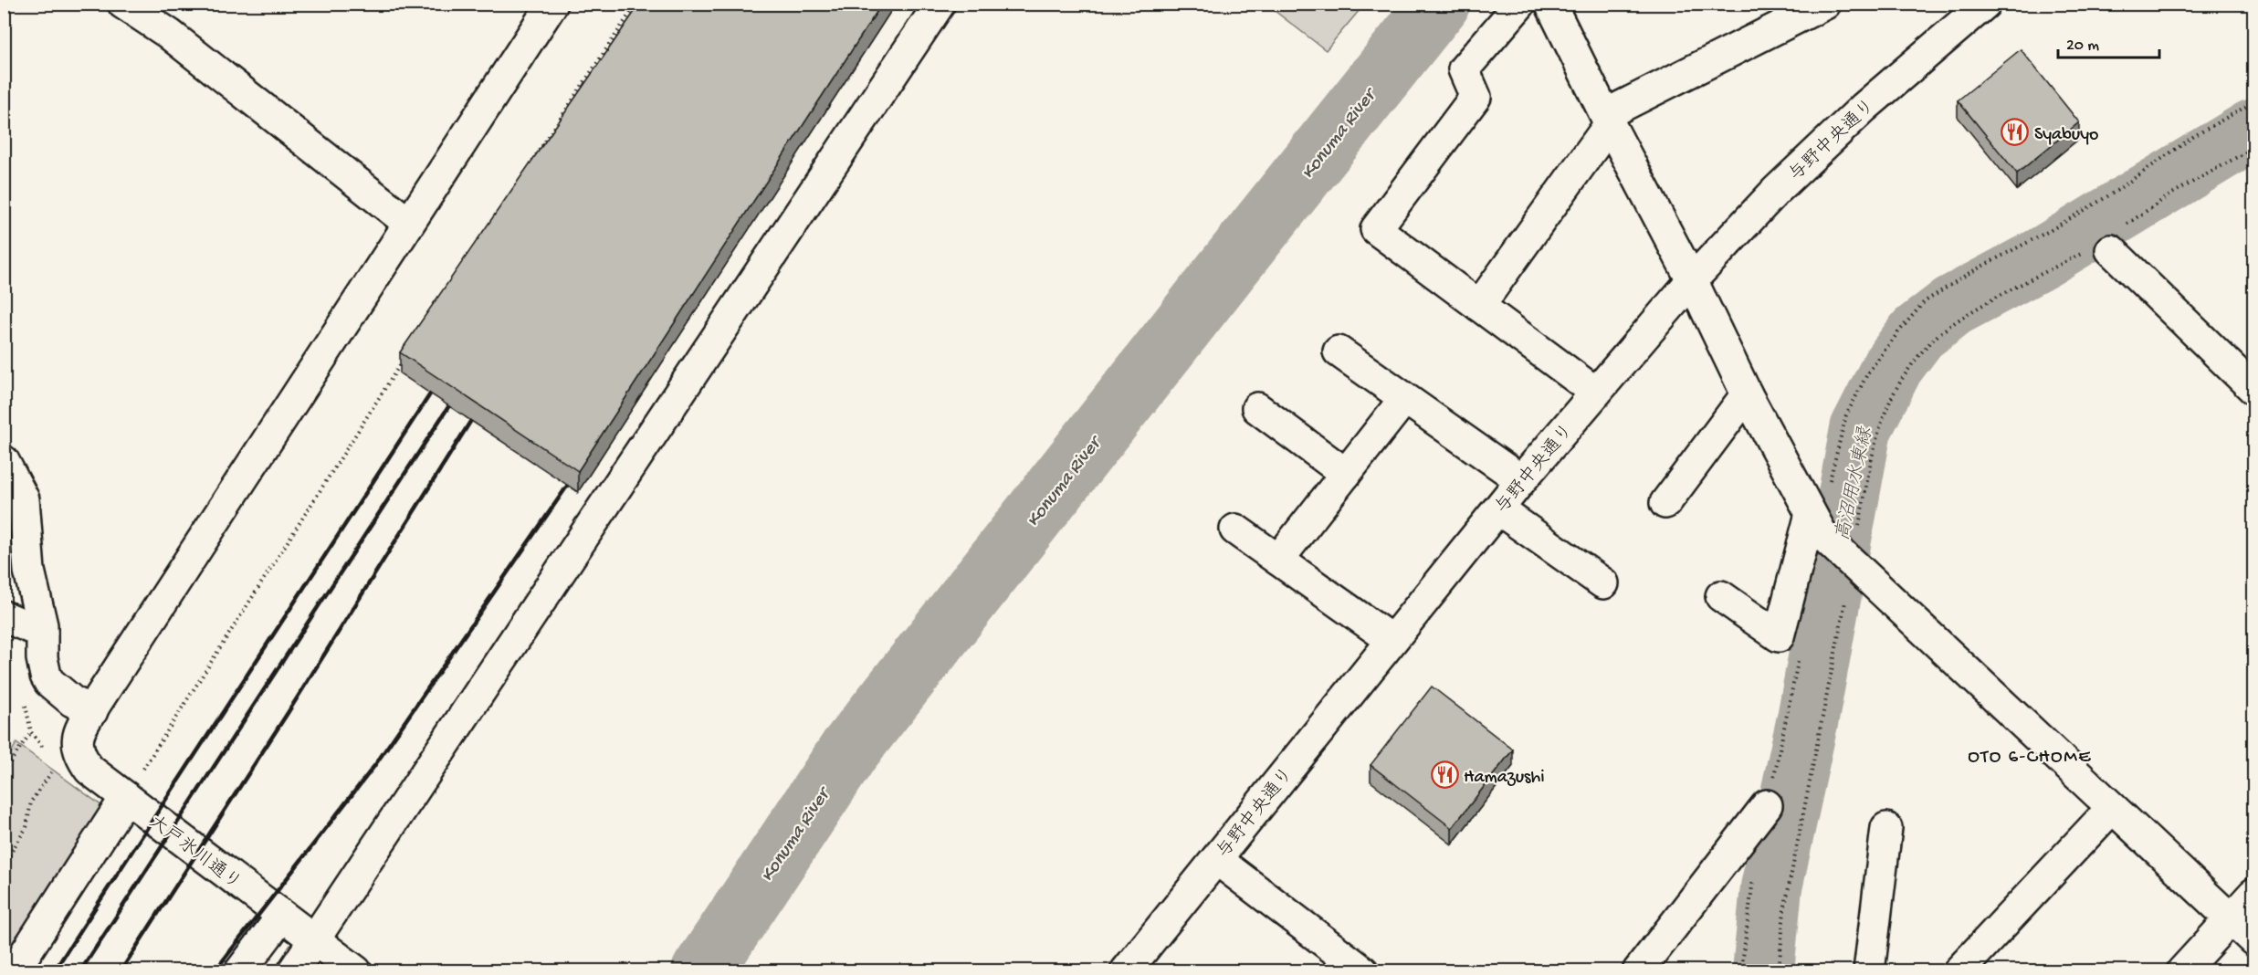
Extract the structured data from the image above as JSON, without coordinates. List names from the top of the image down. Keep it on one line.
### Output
{"streets":{"street":["与野中央通り","大戸氷川通り"]},"districts":["OTO 6-CHOME"],"water":["Konuma River","高沼用水東縁"],"places":{"restaurant":["Syabuyo","Hamazushi"]},"scale_bar":"20 m"}
